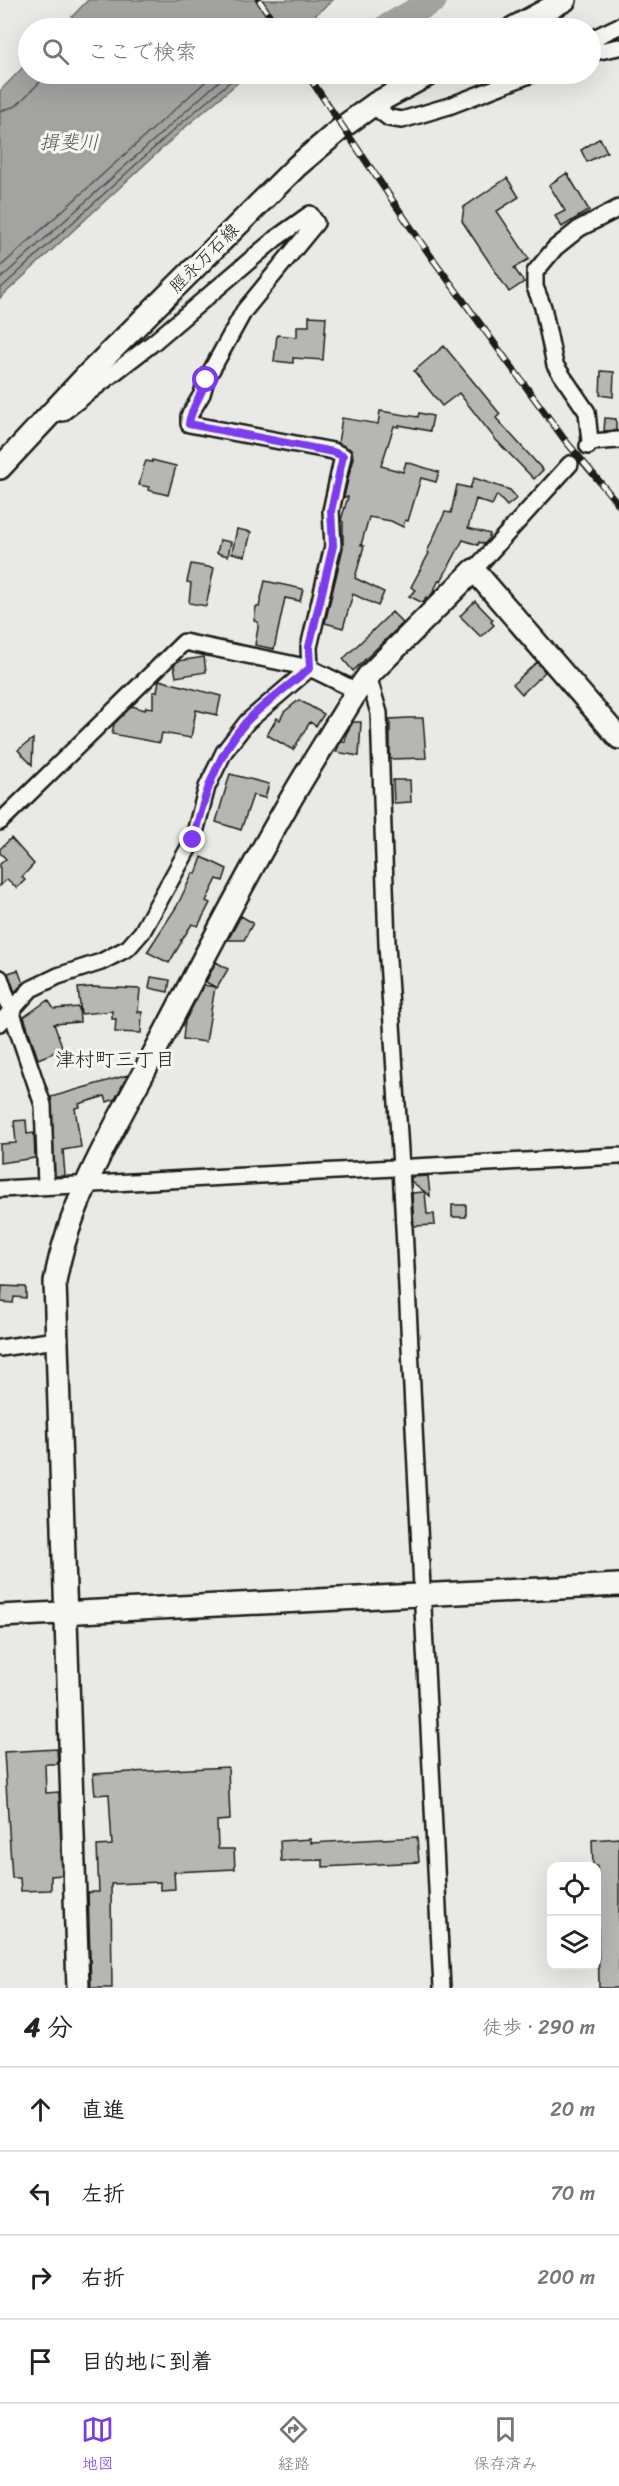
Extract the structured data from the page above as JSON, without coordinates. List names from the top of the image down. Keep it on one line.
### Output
{"streets":{"street":["脛永万石線"]},"districts":["津村町三丁目"],"water":["揖斐川"],"page":{"search":"ここで検索","heading":["4 分","徒歩 · 290 m"],"list":[["直進","20 m"],["左折","70 m"],["右折","200 m"],"目的地に到着"],"nav":["地図","経路","保存済み"]}}
